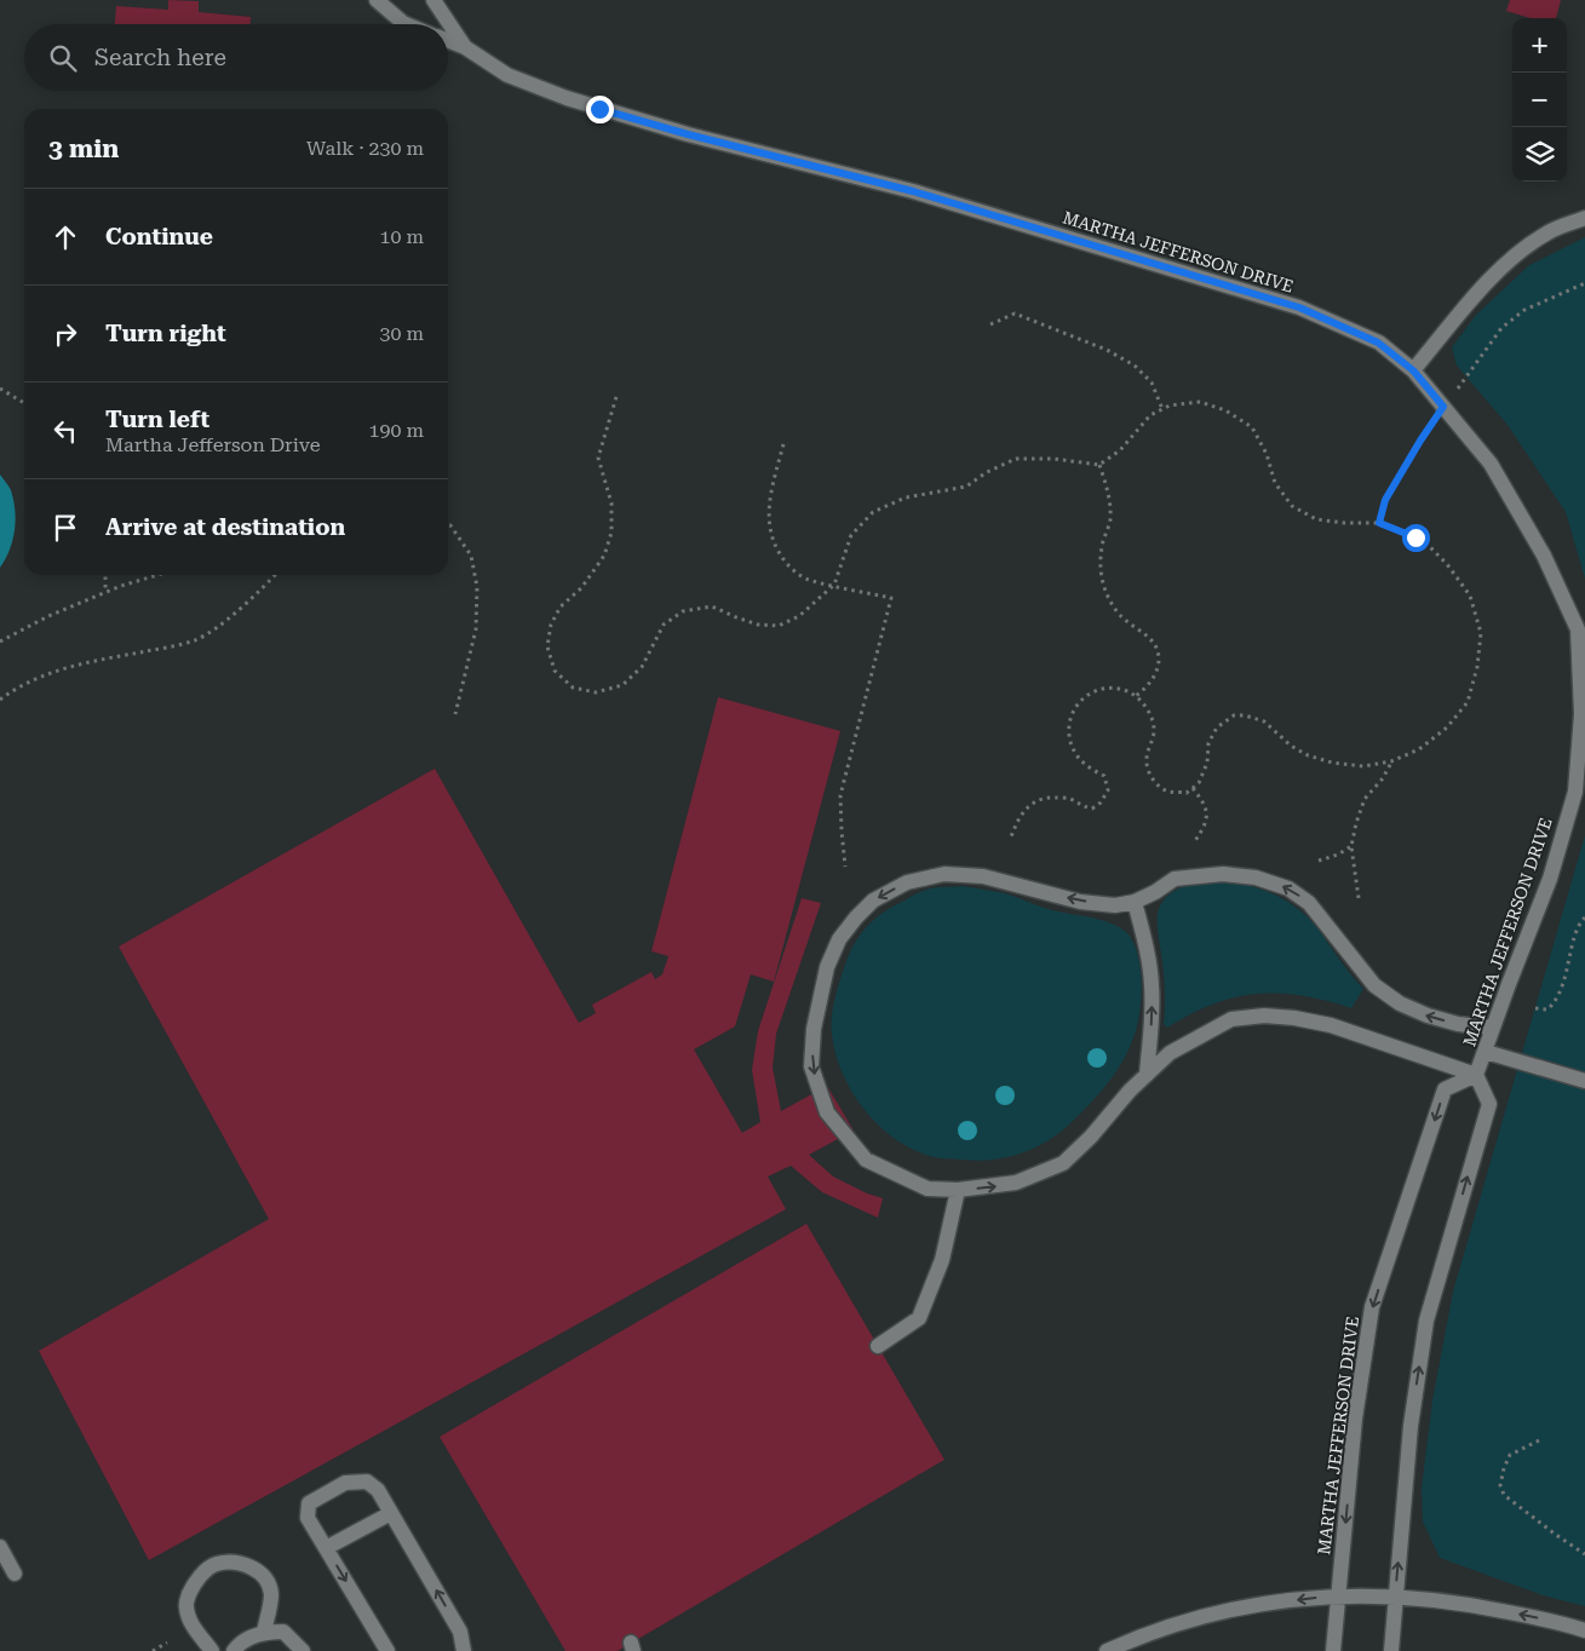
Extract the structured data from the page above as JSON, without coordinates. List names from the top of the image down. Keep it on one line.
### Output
{"streets":{"street":["MARTHA JEFFERSON DRIVE"]},"page":{"map_buttons":["+","−"],"search":"Search here","heading":["3 min","Walk · 230 m"],"list":[["Continue","10 m"],["Turn right","30 m"],["Turn left","Martha Jefferson Drive","190 m"],"Arrive at destination"]}}
